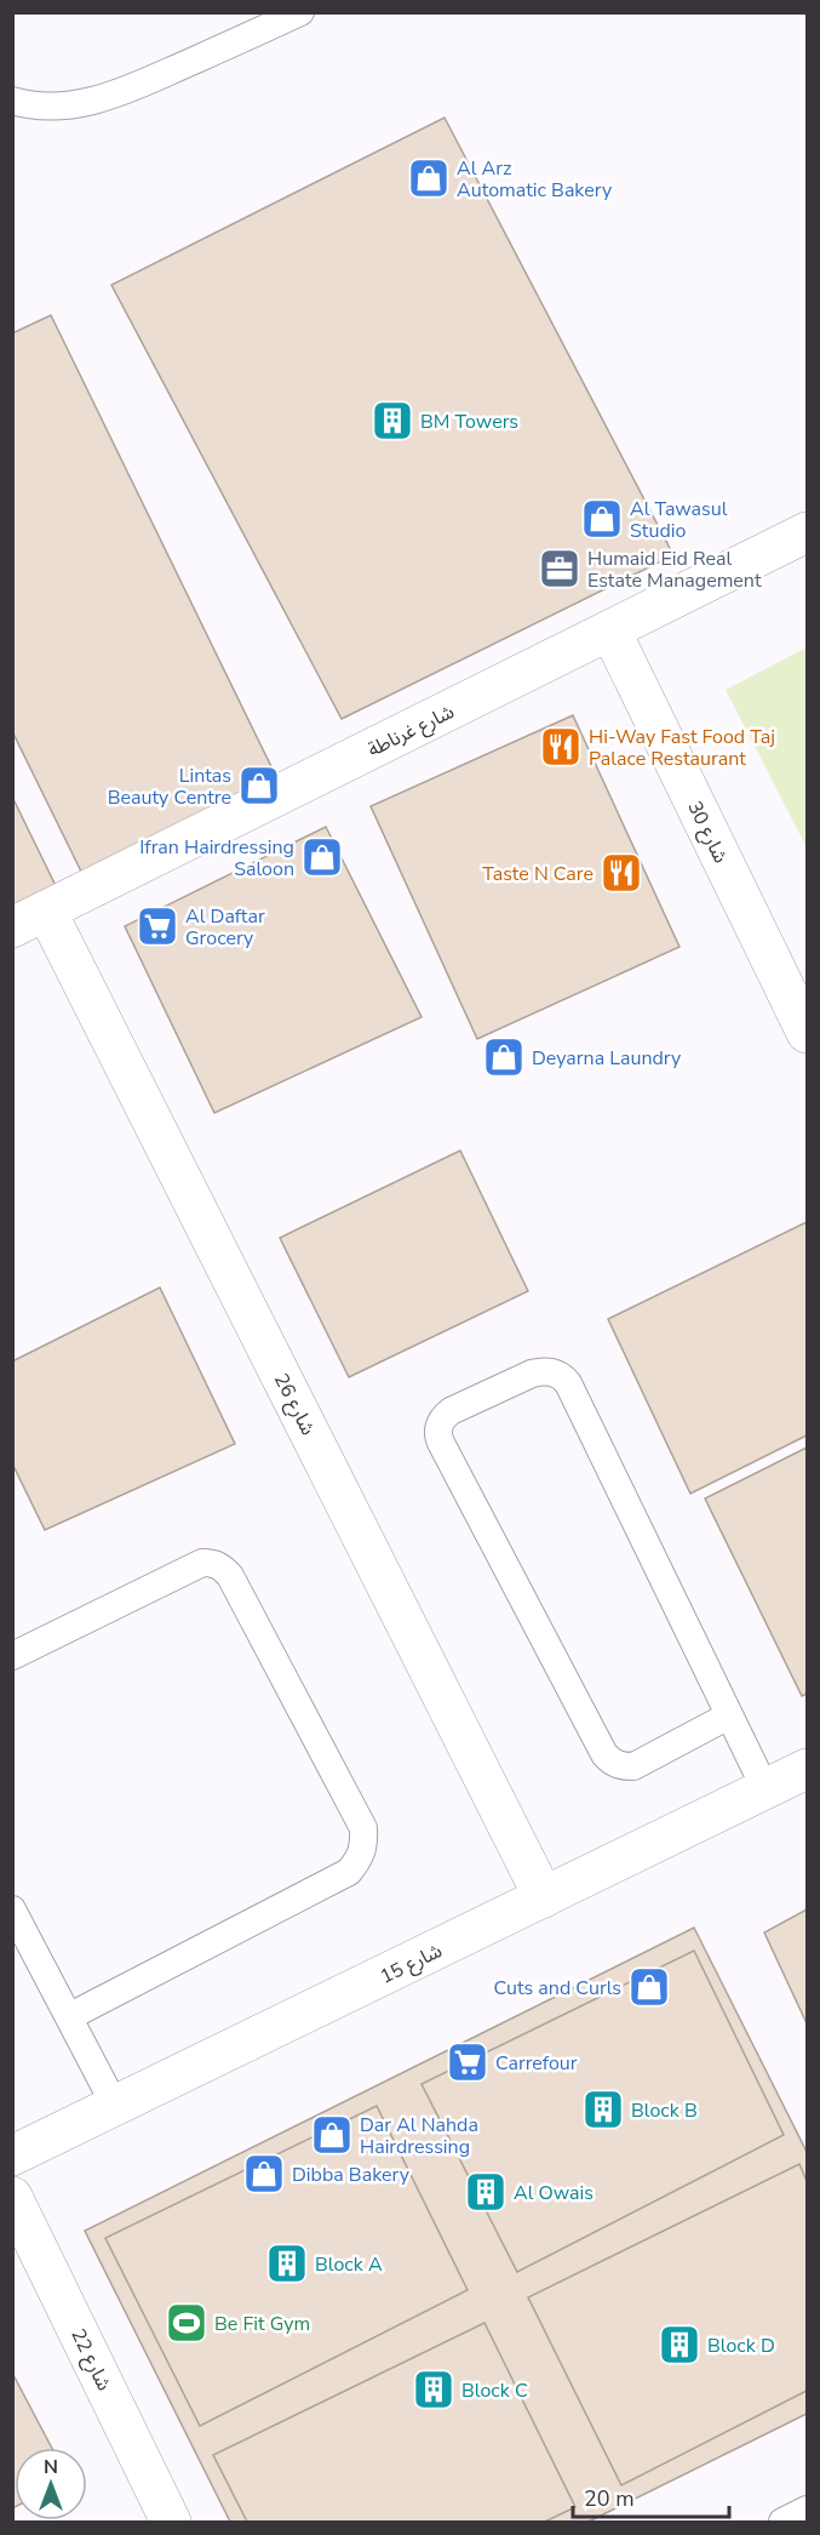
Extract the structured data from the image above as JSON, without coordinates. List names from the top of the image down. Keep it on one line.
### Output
{"streets":{"street":["شارع غرناطة","شارع 30","شارع 26","شارع 15","شارع 22"]},"crossings":[["شارع غرناطة","شارع 30"],["شارع غرناطة","شارع 26"],["شارع 26","شارع 15"]],"places":{"shop":["Al Arz Automatic Bakery","Al Tawasul Studio","Lintas Beauty Centre","Ifran Hairdressing Saloon","Deyarna Laundry","Cuts and Curls","Dar Al Nahda Hairdressing","Dibba Bakery"],"building":["BM Towers","Block B","Al Owais","Block A","Block D","Block C"],"office":["Humaid Eid Real Estate Management"],"restaurant":["Hi-Way Fast Food Taj Palace Restaurant","Taste N Care"],"supermarket":["Al Daftar Grocery","Carrefour"],"sports":["Be Fit Gym"]},"scale_bar":"20 m","north":"top"}
